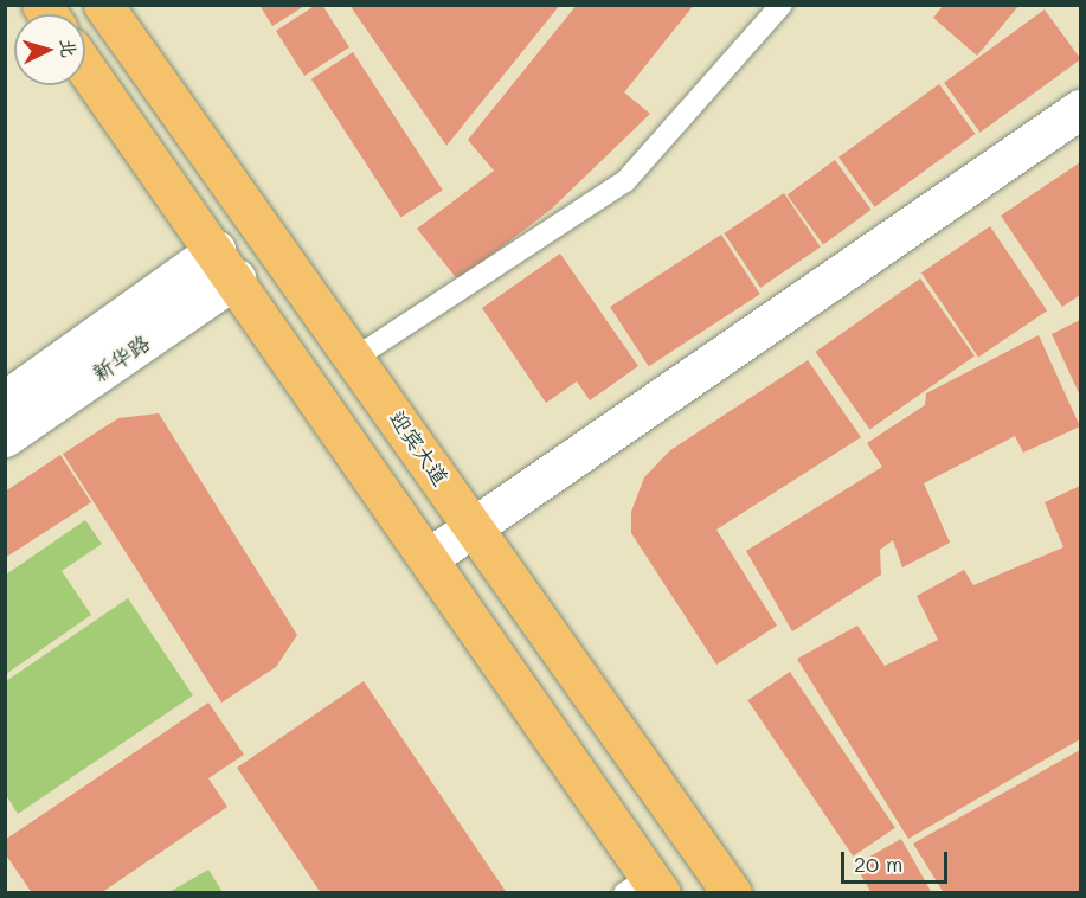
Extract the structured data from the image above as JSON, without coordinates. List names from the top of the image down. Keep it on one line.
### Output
{"streets":{"main road":["迎宾大道"],"street":["新华路"]},"scale_bar":"20 m","north":"right"}
